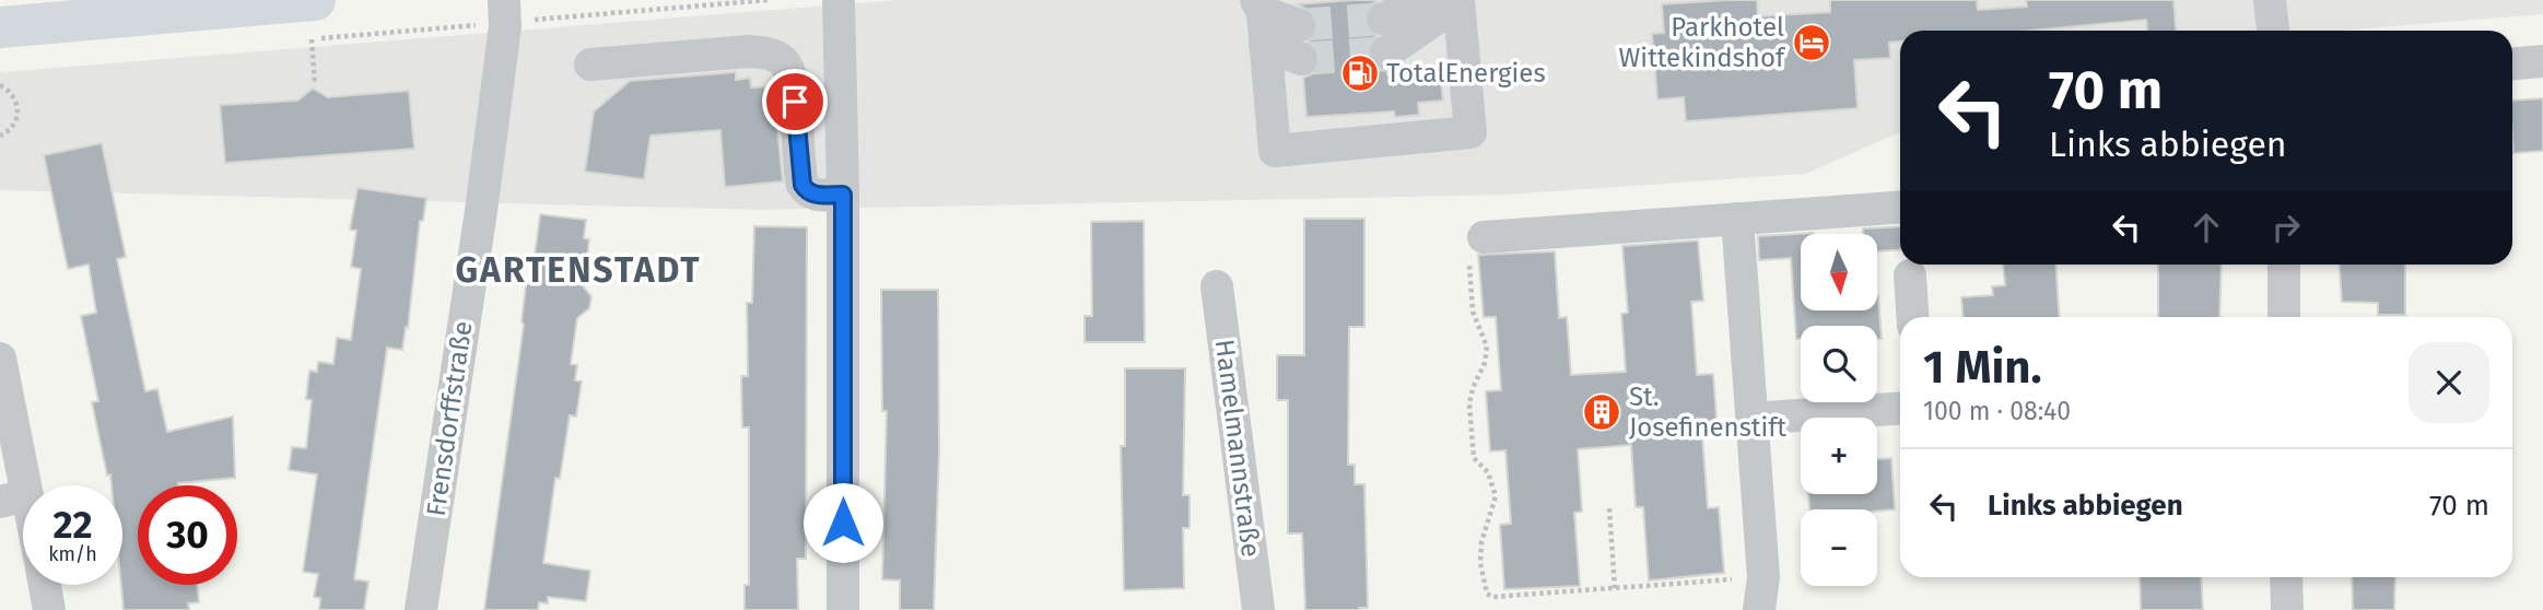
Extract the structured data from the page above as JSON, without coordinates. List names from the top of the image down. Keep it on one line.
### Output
{"streets":{"street":["Frensdorffstraße","Hamelmannstraße"]},"districts":["GARTENSTADT"],"places":{"hotel":["Parkhotel Wittekindshof"],"fuel station":["TotalEnergies"],"building":["St. Josefinenstift"]},"north":"bottom","page":{"turn":["70 m","Links abbiegen"],"map_buttons":["+","−"],"heading":["1 Min.","100 m · 08:40"],"list":[{"name":"Links abbiegen","value":"70 m"}],"speed":"22 km/h","limit":"30"}}
